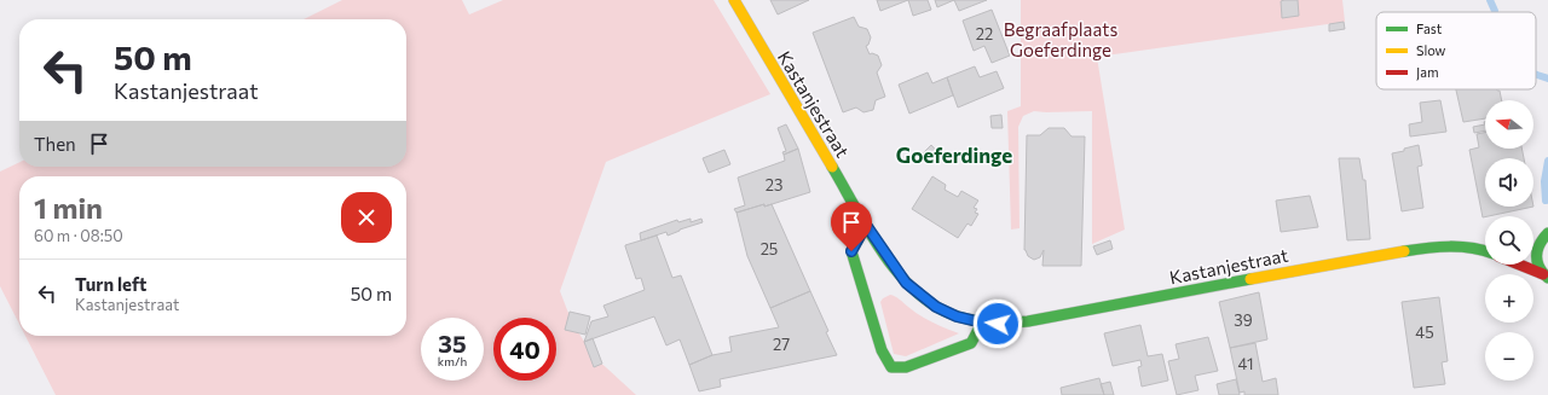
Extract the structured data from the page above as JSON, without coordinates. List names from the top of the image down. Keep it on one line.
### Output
{"streets":{"street":["Kastanjestraat"]},"districts":["Goeferdinge"],"parks":["Begraafplaats Goeferdinge"],"house_numbers":["22","23","25","39","45","27","41"],"legend":["Fast","Slow","Jam"],"north":"left","page":{"turn":["50 m","Kastanjestraat"],"map_buttons":["+","−"],"then":"Then","heading":["1 min","60 m · 08:50"],"list":[{"name":"Turn left","note":"Kastanjestraat","value":"50 m"}],"speed":"35 km/h","limit":"40"}}
